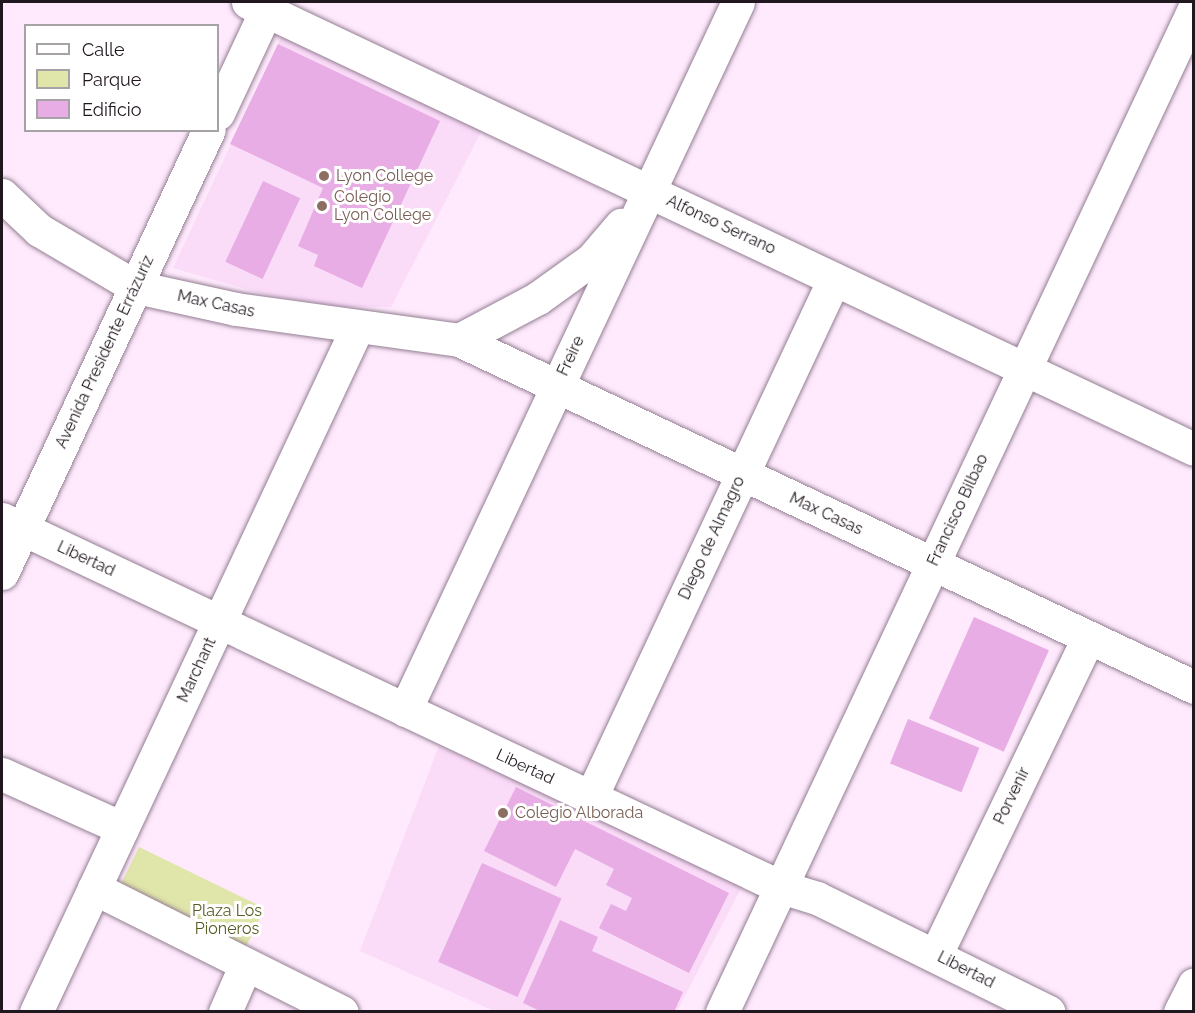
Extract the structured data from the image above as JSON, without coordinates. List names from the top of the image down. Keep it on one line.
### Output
{"streets":{"street":["Alfonso Serrano","Max Casas","Avenida Presidente Errázuriz","Freire","Francisco Bilbao","Diego de Almagro","Libertad","Marchant","Porvenir"]},"crossings":[["Alfonso Serrano","Freire"],["Alfonso Serrano","Francisco Bilbao"],["Alfonso Serrano","Diego de Almagro"],["Max Casas","Avenida Presidente Errázuriz"],["Max Casas","Freire"],["Max Casas","Francisco Bilbao"],["Max Casas","Diego de Almagro"],["Max Casas","Marchant"],["Max Casas","Porvenir"],["Avenida Presidente Errázuriz","Libertad"],["Freire","Libertad"],["Francisco Bilbao","Libertad"],["Diego de Almagro","Libertad"],["Libertad","Marchant"],["Libertad","Porvenir"]],"parks":["Plaza Los Pioneros"],"places":["Lyon College","Colegio Lyon College","Colegio Alborada"],"legend":["Calle","Parque","Edificio"]}
